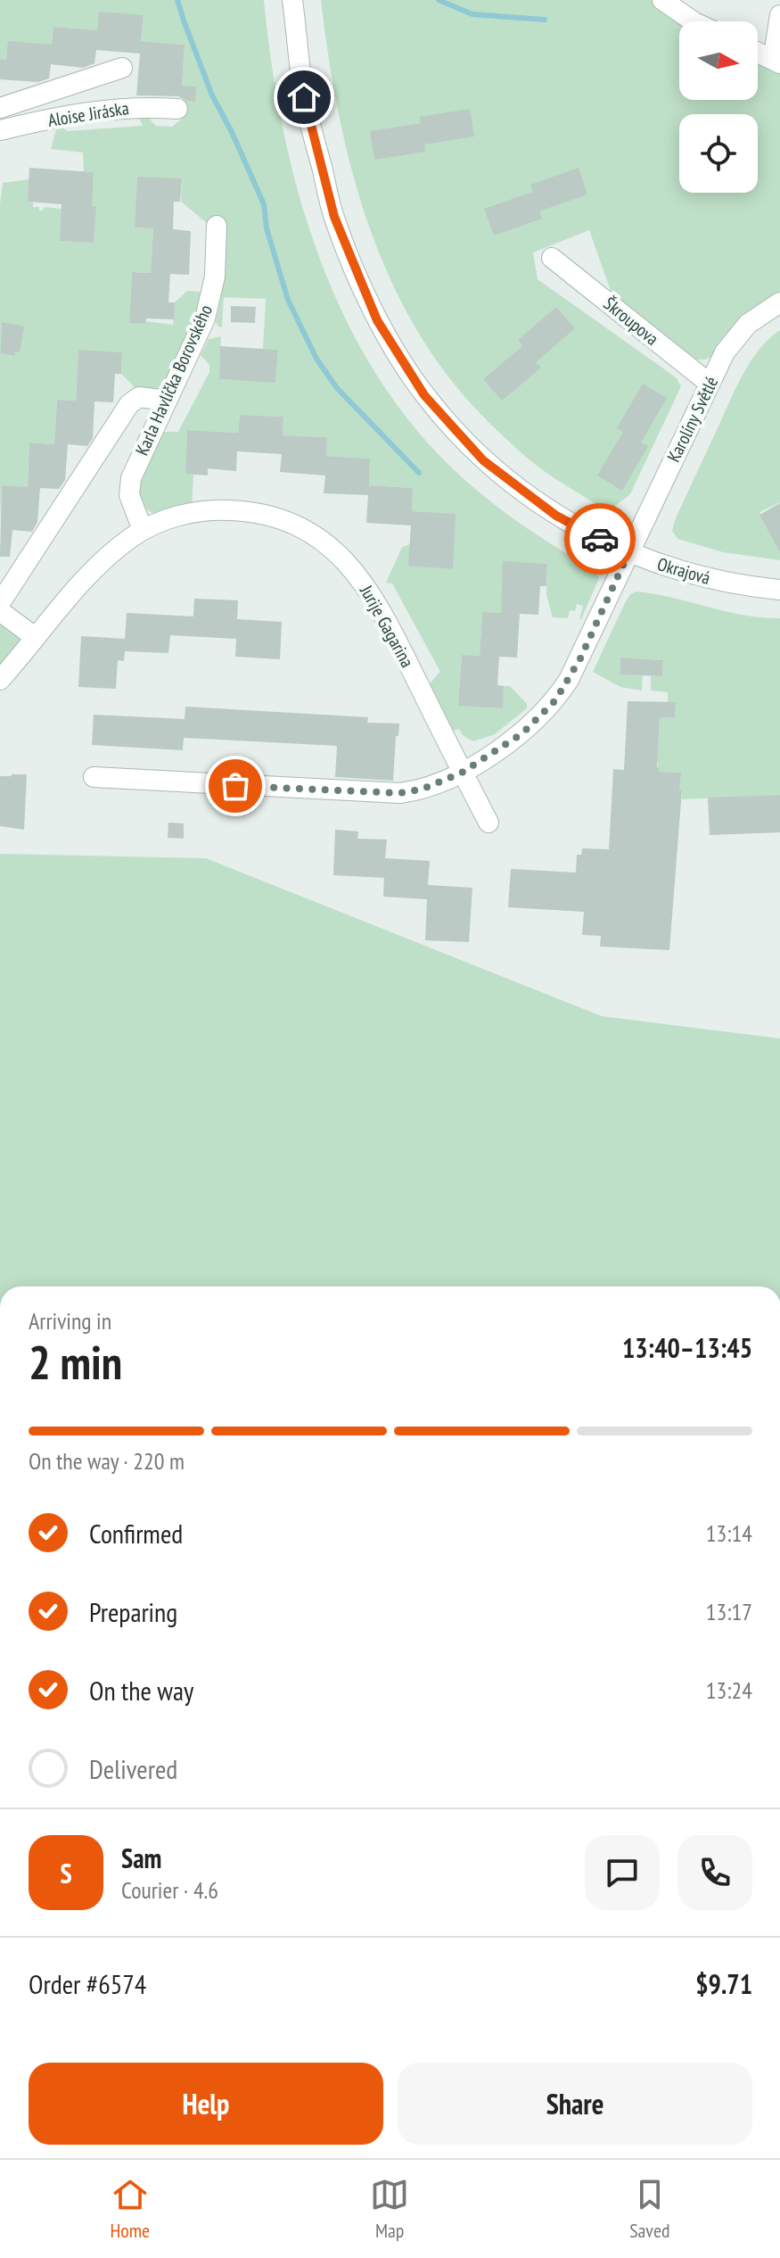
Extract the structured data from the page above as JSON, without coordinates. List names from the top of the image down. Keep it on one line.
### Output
{"streets":{"street":["Aloise Jiráska","Škroupova","Karla Havlíčka Borovského","Karolíny Světlé","Okrajová","Jurije Gagarina"]},"crossings":[["Škroupova","Karolíny Světlé"],["Karla Havlíčka Borovského","Jurije Gagarina"],["Karolíny Světlé","Okrajová"],["Karolíny Světlé","Jurije Gagarina"]],"north":"right","page":{"heading":["2 min","Arriving in","13:40–13:45"],"panel":["Sam","Courier · 4.6","Order #6574","$9.71"],"bar":"On the way · 220 m","list":[["Confirmed","13:14"],["Preparing","13:17"],["On the way","13:24"],"Delivered"],"round":"S","buttons":["Help","Share"],"tabs":["Home","Map","Saved"]}}
